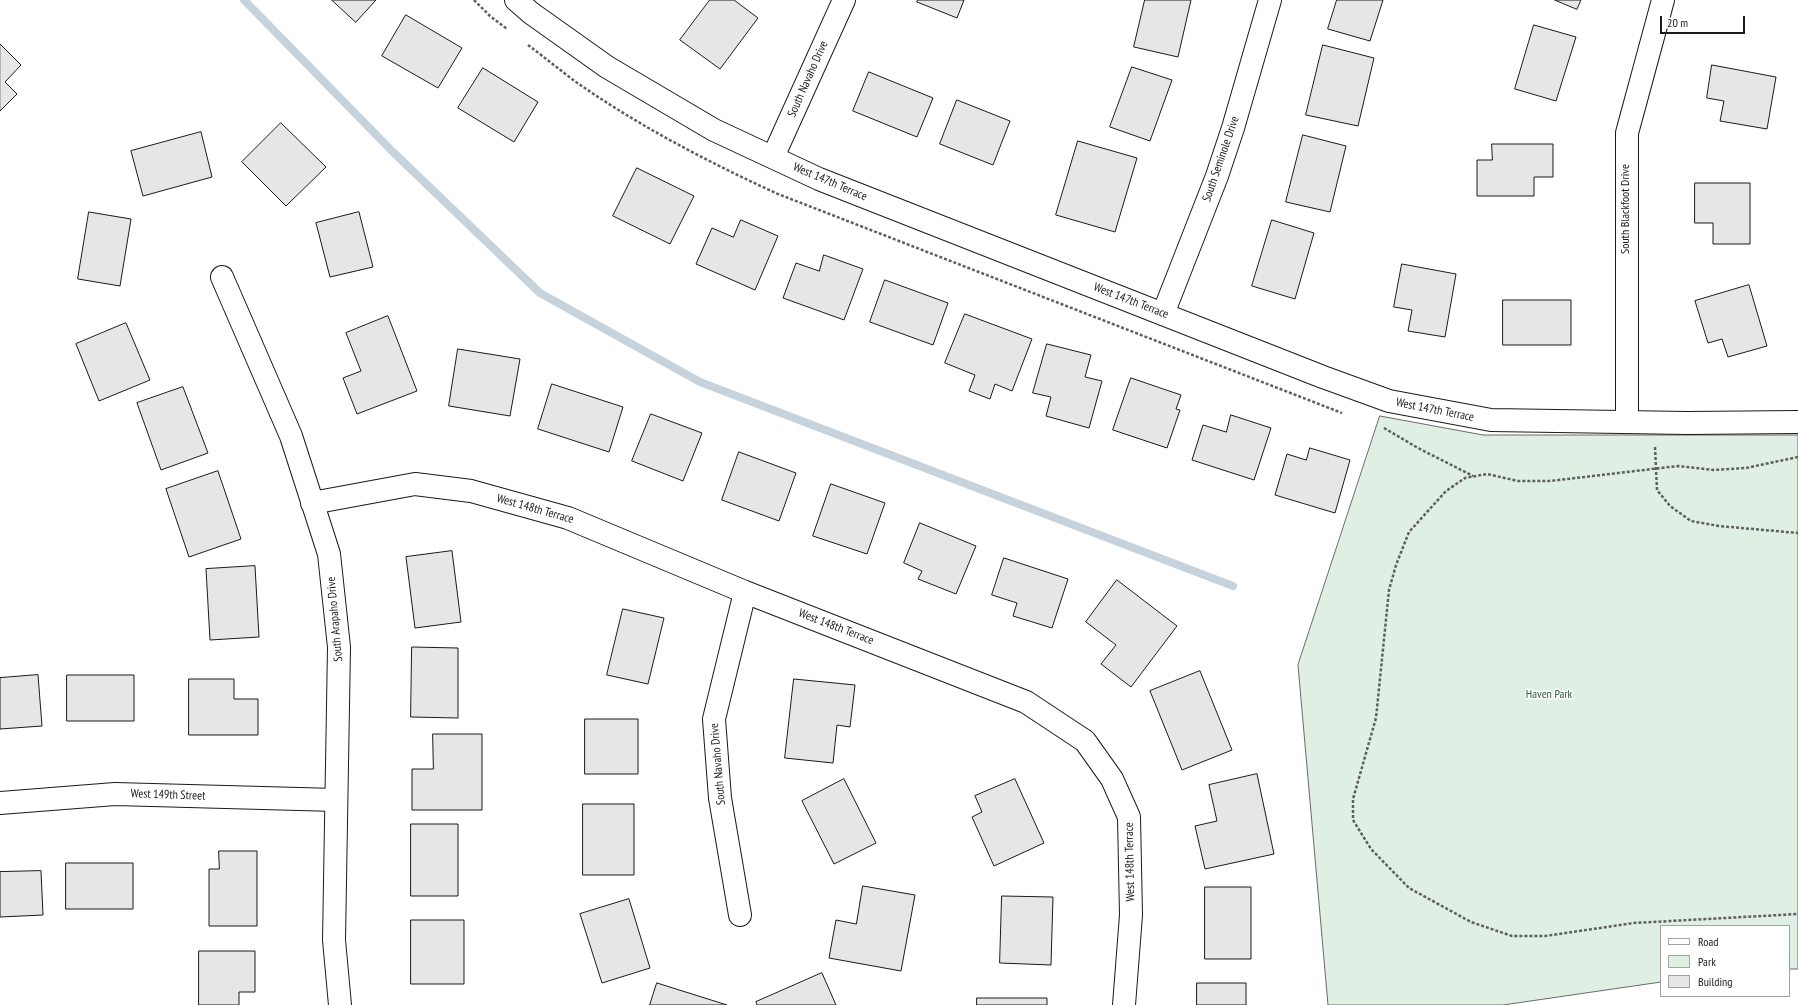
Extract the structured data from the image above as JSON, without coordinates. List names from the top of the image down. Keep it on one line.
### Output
{"streets":{"street":["South Navaho Drive","South Seminole Drive","West 147th Terrace","South Blackfoot Drive","West 148th Terrace","South Arapaho Drive","West 149th Street"]},"crossings":[["South Navaho Drive","West 147th Terrace"],["South Navaho Drive","West 148th Terrace"],["South Seminole Drive","West 147th Terrace"],["West 147th Terrace","South Blackfoot Drive"],["West 148th Terrace","South Arapaho Drive"],["South Arapaho Drive","West 149th Street"]],"parks":["Haven Park"],"legend":["Road","Park","Building"],"scale_bar":"20 m"}
